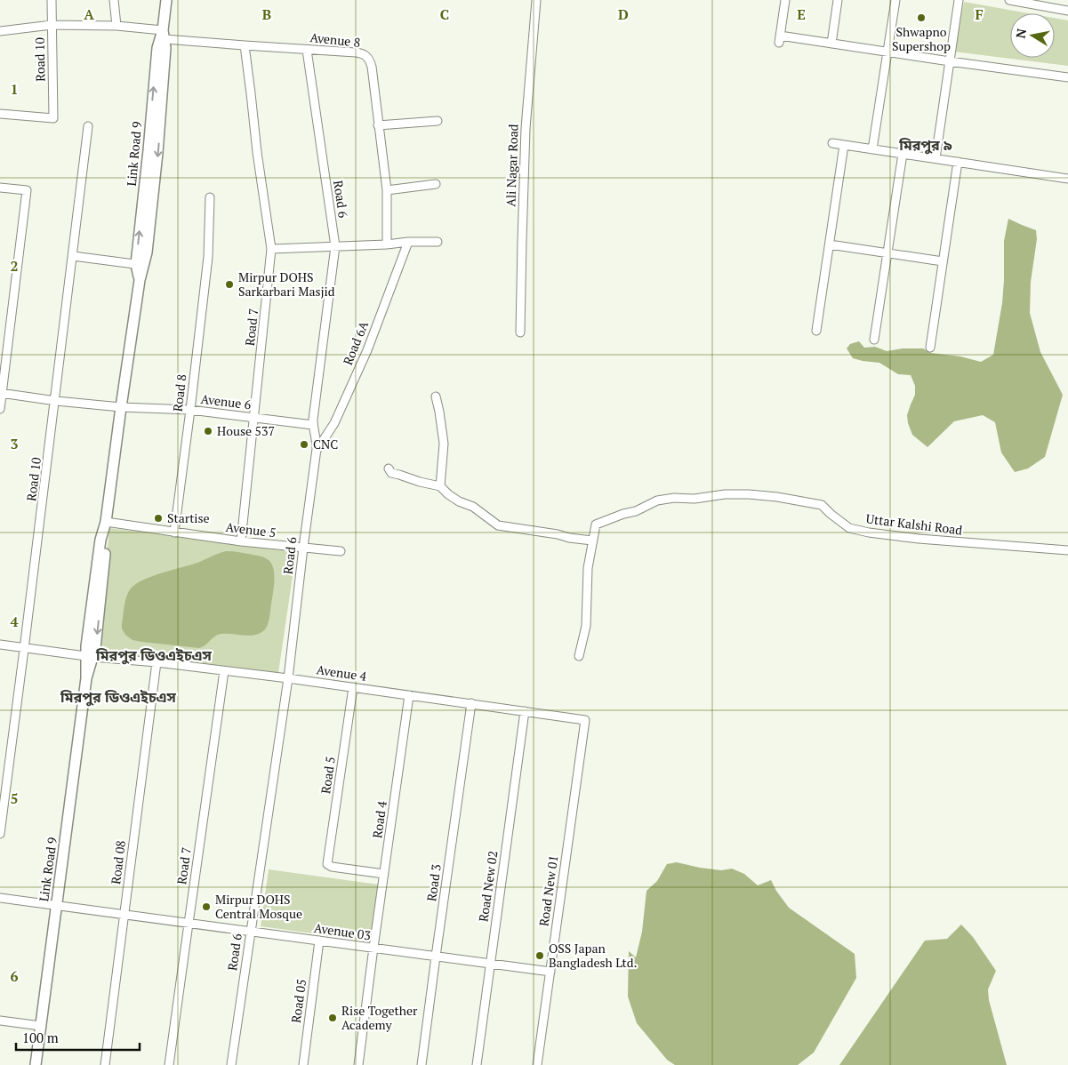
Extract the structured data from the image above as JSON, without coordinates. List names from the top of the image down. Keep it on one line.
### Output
{"streets":{"main road":["Link Road 9"],"street":["Avenue 8","Road 10","Ali Nagar Road","Road 6","Road 7","Road 6A","Road 8","Avenue 6","Uttar Kalshi Road","Avenue 5","Avenue 4","Road 5","Road 4","Road 08","Road 3","Road New 02","Road New 01","Avenue 03","Road 05"]},"crossings":[["Avenue 8","Road 10"],["Avenue 8","Link Road 9"],["Avenue 8","Road 6"],["Avenue 8","Road 7"],["Road 10","Avenue 6"],["Road 10","Avenue 4"],["Link Road 9","Avenue 6"],["Link Road 9","Avenue 5"],["Link Road 9","Avenue 4"],["Link Road 9","Avenue 03"],["Road 6","Road 6A"],["Road 6","Avenue 6"],["Road 6","Avenue 5"],["Road 6","Avenue 4"],["Road 6","Avenue 03"],["Road 7","Avenue 6"],["Road 7","Avenue 5"],["Road 7","Avenue 4"],["Road 7","Avenue 03"],["Road 8","Avenue 6"],["Road 8","Avenue 5"],["Avenue 4","Road 5"],["Avenue 4","Road 4"],["Avenue 4","Road 08"],["Avenue 4","Road 3"],["Avenue 4","Road New 02"],["Avenue 4","Road New 01"],["Road 5","Road 4"],["Road 4","Avenue 03"],["Road 08","Avenue 03"],["Road 3","Avenue 03"],["Road New 02","Avenue 03"],["Road New 01","Avenue 03"],["Avenue 03","Road 05"]],"districts":["মিরপুর ৯","মিরপুর ডিওএইচএস","মিরপুর ডিওএইচএস"],"places":["Shwapno Supershop","Mirpur DOHS Sarkarbari Masjid","House 537","CNC","Startise","Mirpur DOHS Central Mosque","OSS Japan Bangladesh Ltd.","Rise Together Academy"],"scale_bar":"100 m","north":"left","grid":{"columns":["A","B","C","D","E","F"],"rows":["1","2","3","4","5","6"]}}
